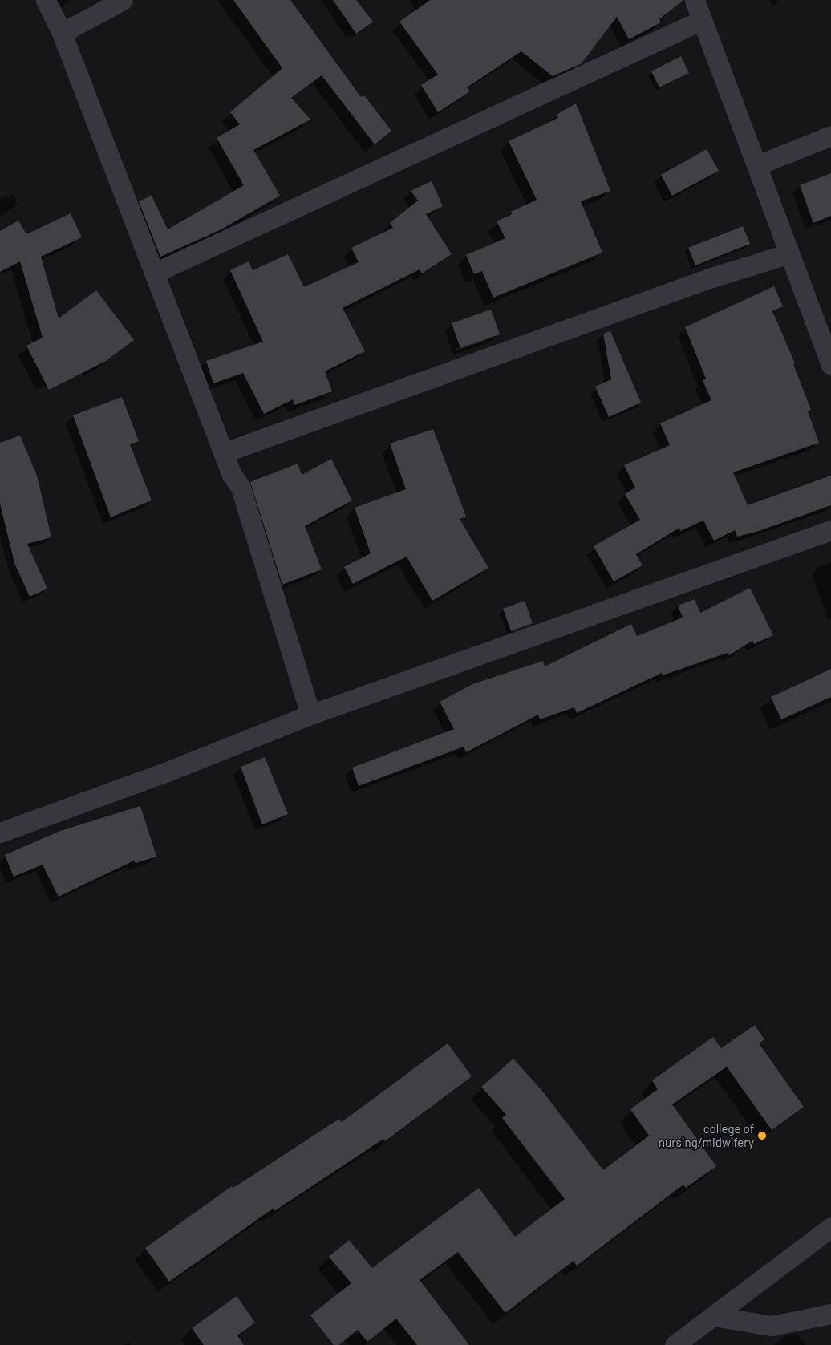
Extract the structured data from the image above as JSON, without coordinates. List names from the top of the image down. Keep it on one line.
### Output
{"places":["college of nursing/midwifery"]}
